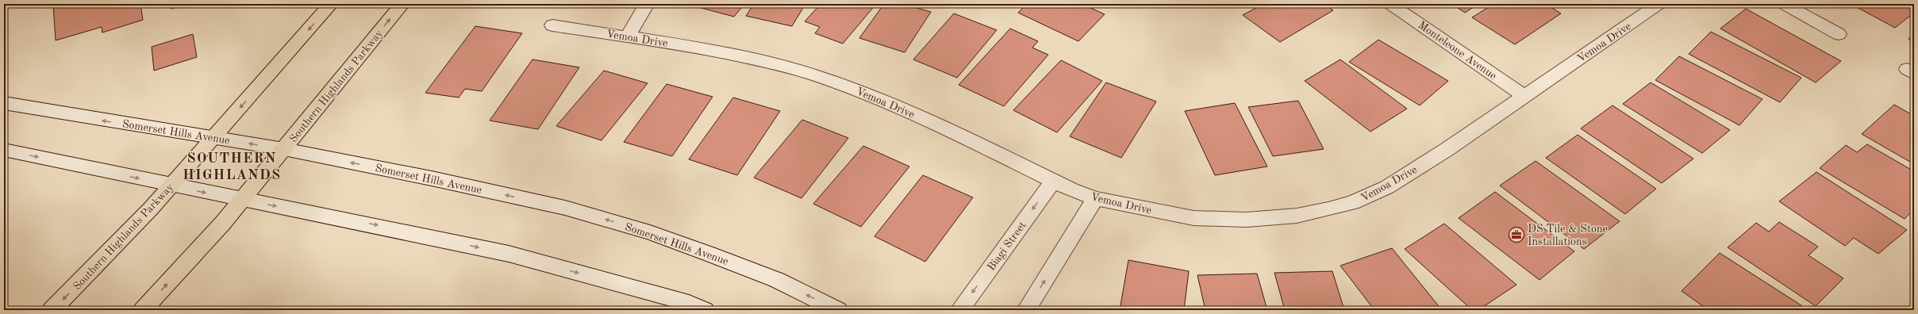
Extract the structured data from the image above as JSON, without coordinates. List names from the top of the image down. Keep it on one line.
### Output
{"streets":{"main road":["Southern Highlands Parkway"],"street":["Vemoa Drive","Monteleone Avenue","Somerset Hills Avenue","Biagi Street"]},"crossings":[["Vemoa Drive","Monteleone Avenue"],["Vemoa Drive","Biagi Street"],["Southern Highlands Parkway","Somerset Hills Avenue"]],"districts":["SOUTHERN HIGHLANDS"],"places":{"office":["DS Tile & Stone Installations"]}}
